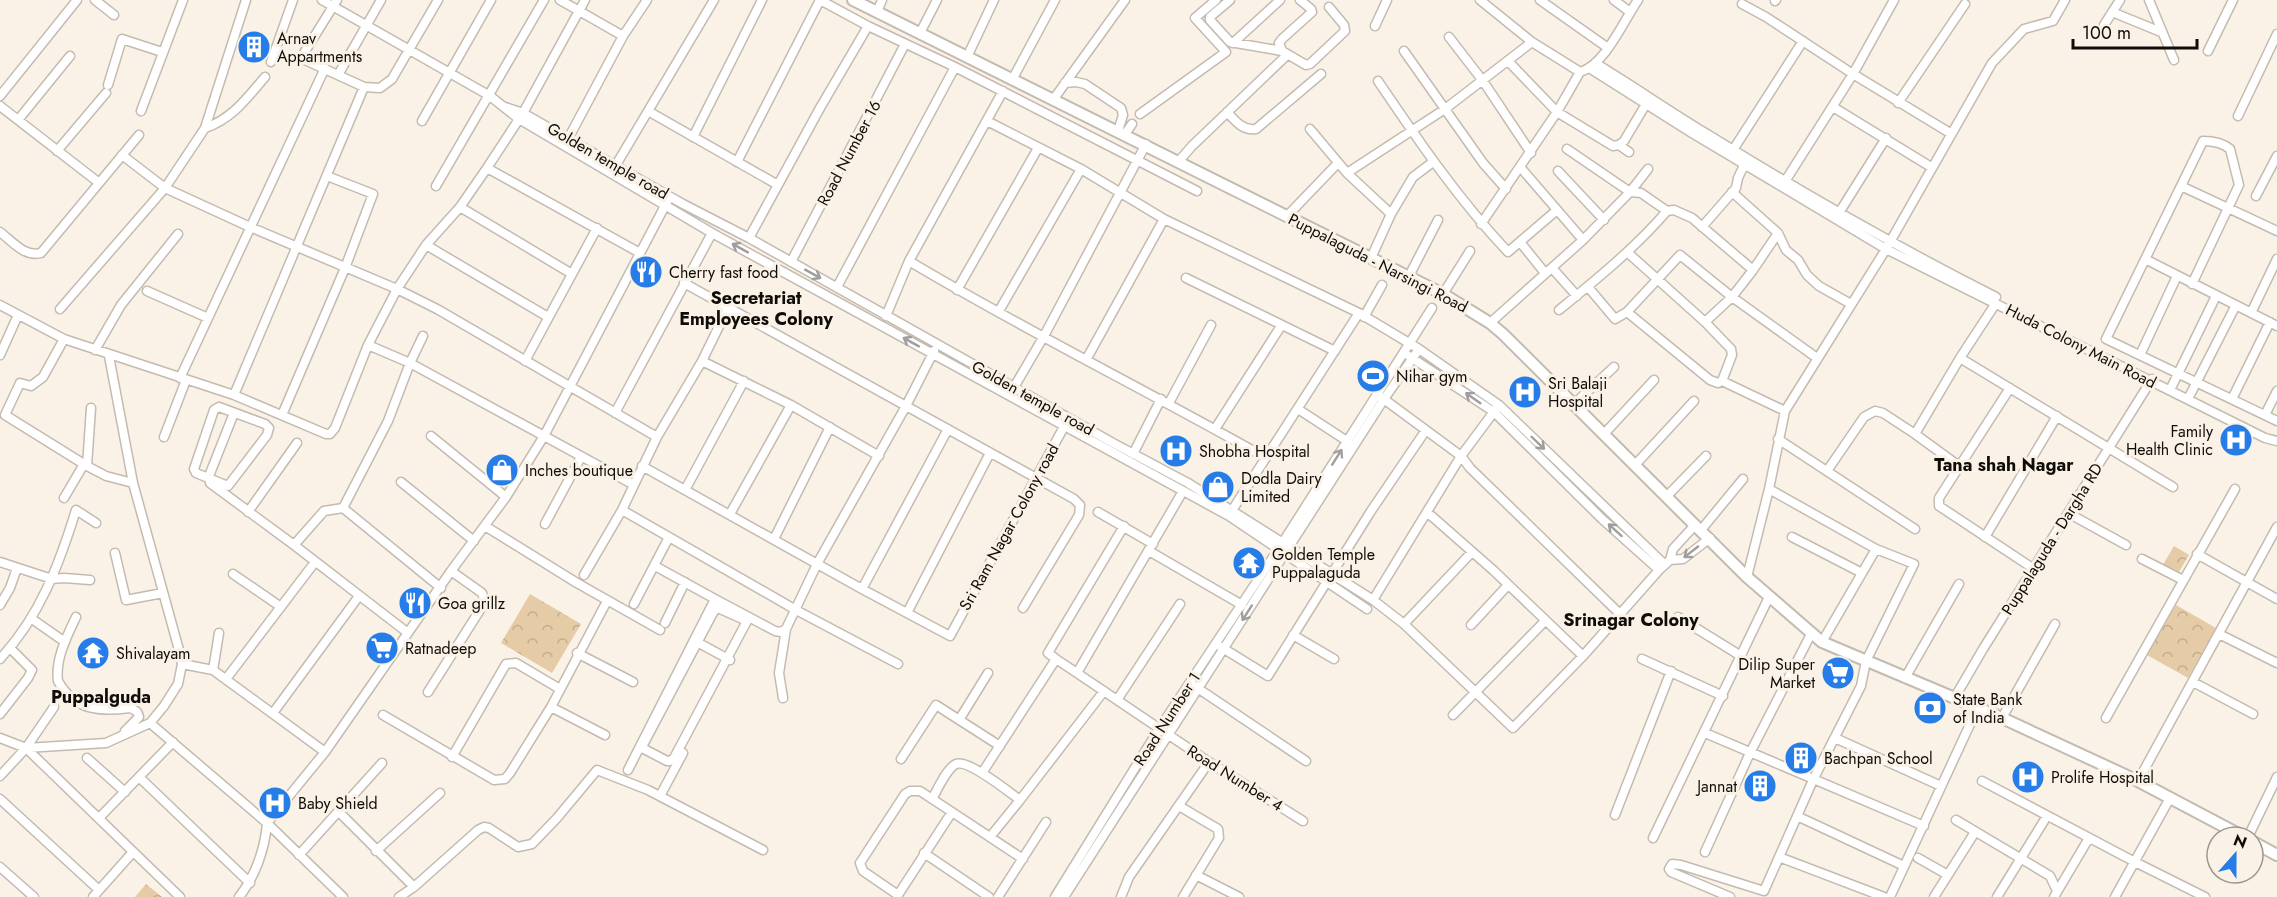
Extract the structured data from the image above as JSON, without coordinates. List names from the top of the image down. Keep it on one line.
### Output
{"streets":{"street":["Road Number 16","Golden temple road","Puppalaguda - Narsingi Road","Huda Colony Main Road","Sri Ram Nagar Colony road","Puppalaguda - Dargha RD","Road Number 1","Road Number 4"]},"crossings":[["Road Number 16","Golden temple road"],["Golden temple road","Sri Ram Nagar Colony road"],["Golden temple road","Road Number 1"],["Puppalaguda - Narsingi Road","Puppalaguda - Dargha RD"],["Huda Colony Main Road","Puppalaguda - Dargha RD"],["Road Number 1","Road Number 4"]],"districts":["Secretariat Employees Colony","Tana shah Nagar","Srinagar Colony","Puppalguda"],"places":{"building":["Arnav Appartments","Bachpan School","Jannat"],"restaurant":["Cherry fast food","Goa grillz"],"sports":["Nihar gym"],"hospital":["Sri Balaji Hospital","Family Health Clinic","Shobha Hospital","Prolife Hospital","Baby Shield"],"shop":["Inches boutique","Dodla Dairy Limited"],"temple":["Golden Temple Puppalaguda","Shivalayam"],"supermarket":["Ratnadeep","Dilip Super Market"],"bank":["State Bank of India"]},"scale_bar":"100 m","north":"top"}
